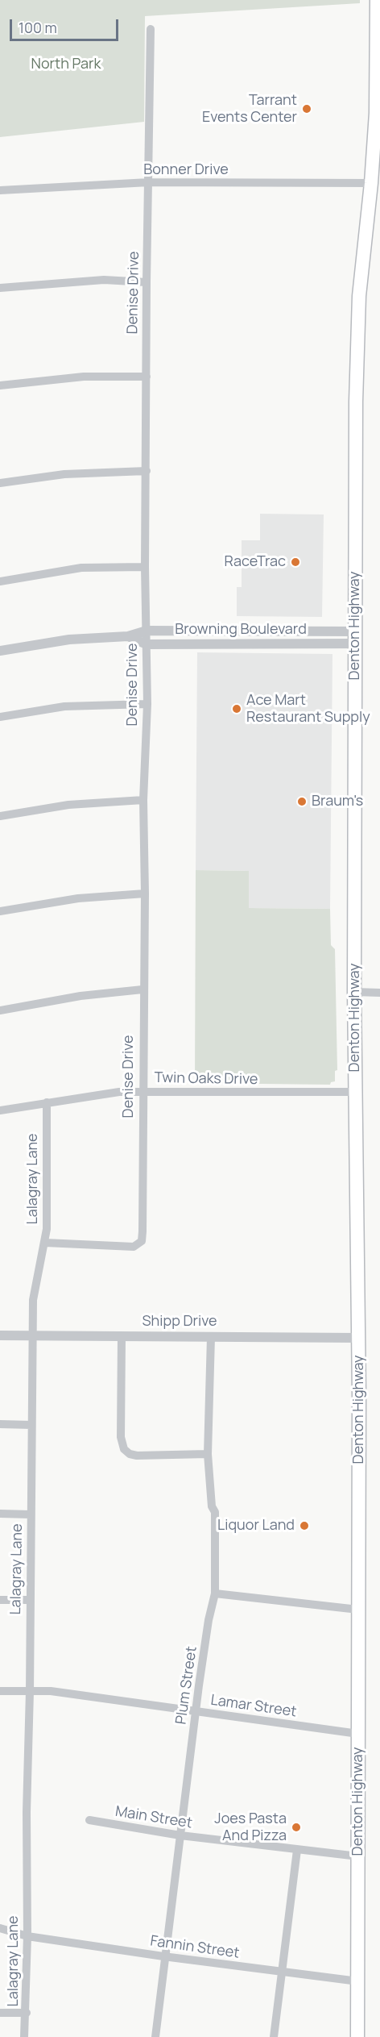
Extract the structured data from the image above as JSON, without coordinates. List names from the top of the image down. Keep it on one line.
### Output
{"streets":{"main road":["Denton Highway"],"street":["Bonner Drive","Denise Drive","Browning Boulevard","Twin Oaks Drive","Lalagray Lane","Shipp Drive","Plum Street","Lamar Street","Main Street","Fannin Street"]},"crossings":[["Bonner Drive","Denise Drive"],["Bonner Drive","Denton Highway"],["Denise Drive","Browning Boulevard"],["Denise Drive","Twin Oaks Drive"],["Denise Drive","Lalagray Lane"],["Denton Highway","Browning Boulevard"],["Denton Highway","Twin Oaks Drive"],["Denton Highway","Shipp Drive"],["Denton Highway","Lamar Street"],["Denton Highway","Main Street"],["Denton Highway","Fannin Street"],["Twin Oaks Drive","Lalagray Lane"],["Lalagray Lane","Shipp Drive"],["Lalagray Lane","Lamar Street"],["Lalagray Lane","Fannin Street"],["Shipp Drive","Plum Street"],["Plum Street","Lamar Street"],["Plum Street","Main Street"],["Plum Street","Fannin Street"]],"parks":["North Park"],"places":["Tarrant Events Center","RaceTrac","Ace Mart Restaurant Supply","Braum's","Liquor Land","Joes Pasta And Pizza"],"scale_bar":"100 m"}
